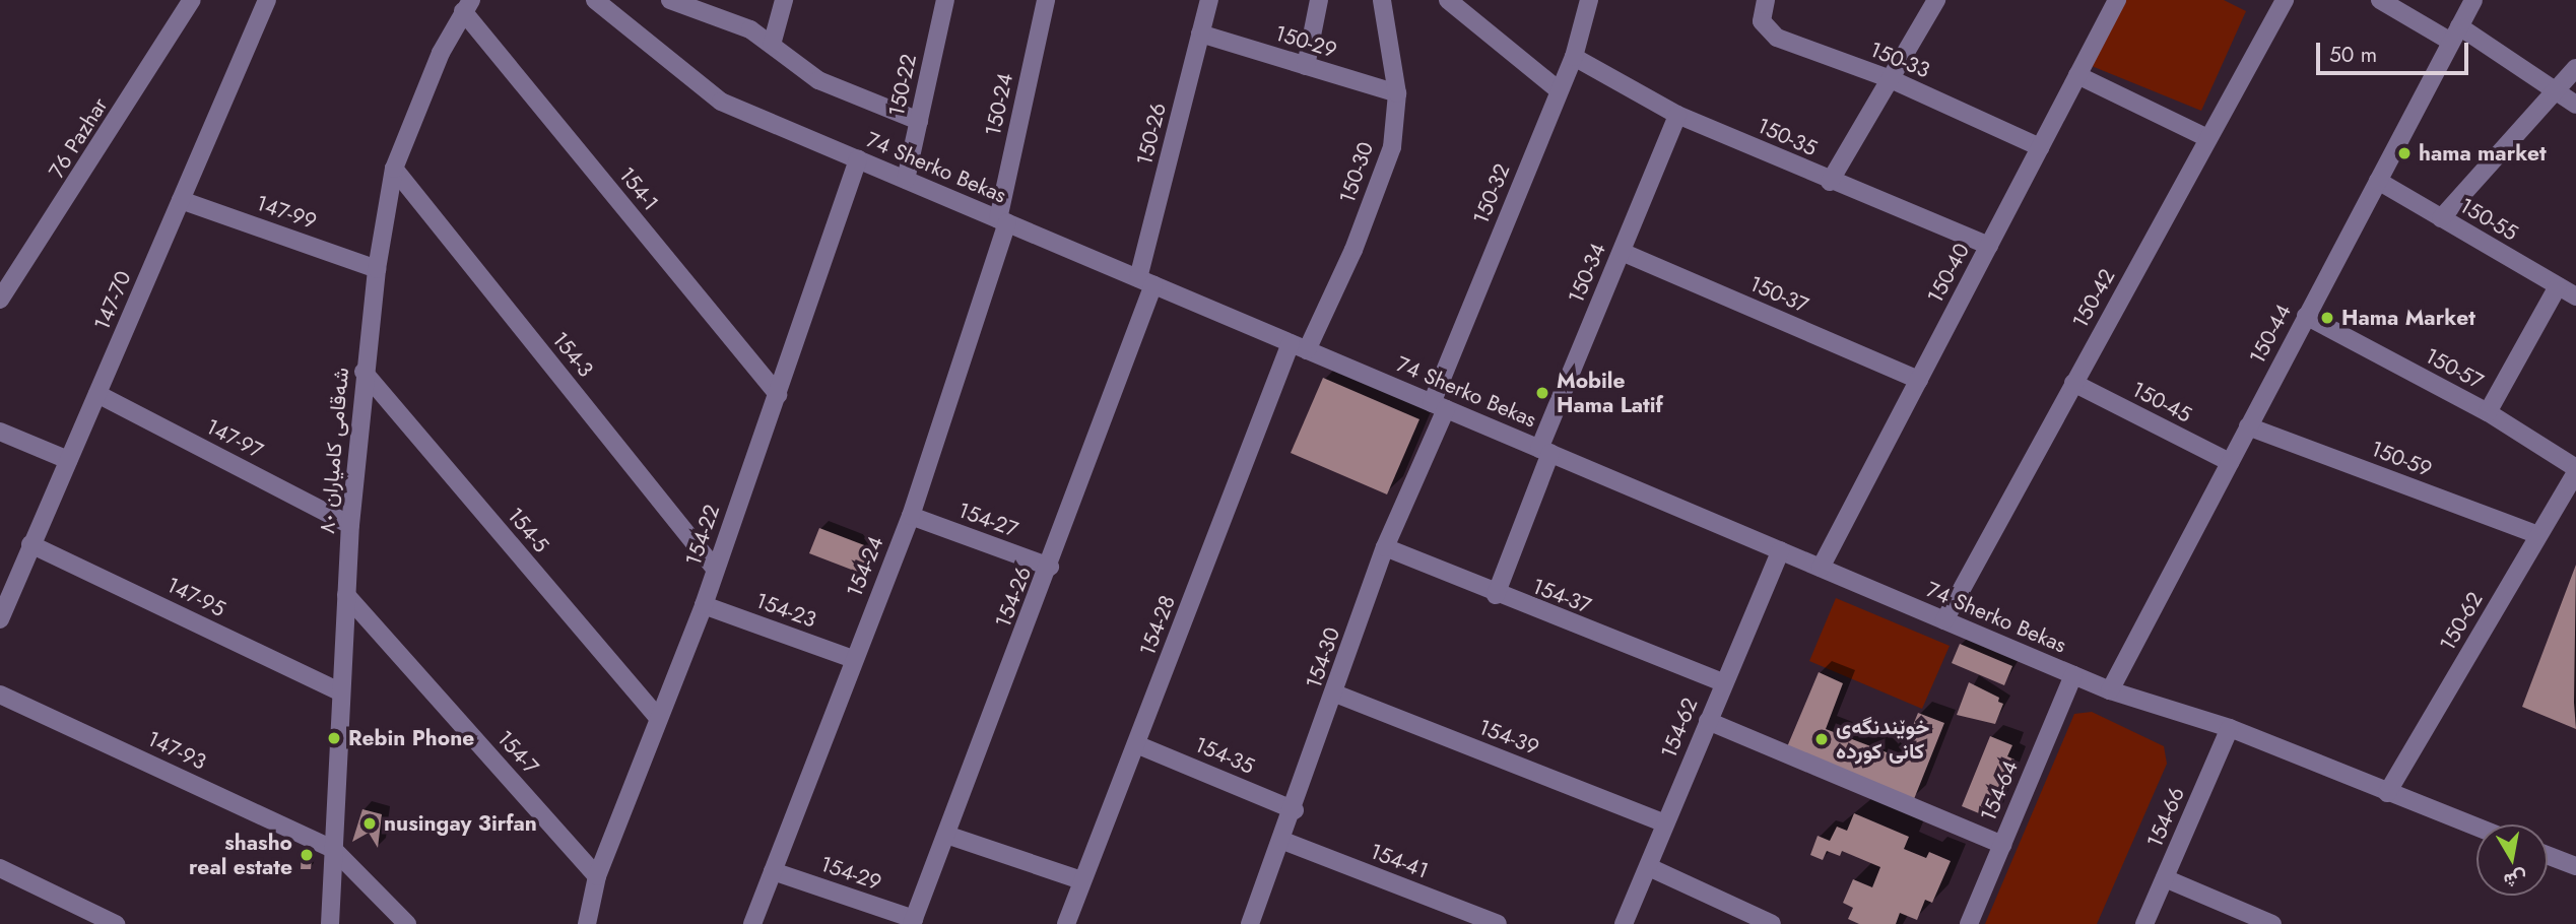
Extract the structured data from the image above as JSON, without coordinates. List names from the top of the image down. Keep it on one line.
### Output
{"streets":{"street":["150-29","150-33","150-22","150-24","150-26","150-35","76 Pazhar","74 Sherko Bekas","150-30","154-1","150-32","147-99","150-55","150-34","150-40","150-37","150-42","147-70","150-44","154-3","150-57","150-45","147-97","شەقامی کامیاران ٨٠","150-59","154-27","154-5","154-22","154-24","154-37","147-95","154-26","154-23","150-62","154-28","154-30","154-62","154-39","147-93","154-7","154-35","154-64","154-66","154-41","154-29"]},"crossings":[["150-29","150-26"],["150-29","150-30"],["150-33","150-40"],["150-22","74 Sherko Bekas"],["150-24","74 Sherko Bekas"],["150-24","154-24"],["150-26","74 Sherko Bekas"],["150-26","154-26"],["150-35","150-32"],["150-35","150-34"],["150-35","150-40"],["74 Sherko Bekas","150-30"],["74 Sherko Bekas","150-32"],["74 Sherko Bekas","150-34"],["74 Sherko Bekas","150-40"],["74 Sherko Bekas","150-42"],["74 Sherko Bekas","150-44"],["74 Sherko Bekas","154-22"],["74 Sherko Bekas","154-24"],["74 Sherko Bekas","154-26"],["74 Sherko Bekas","150-62"],["74 Sherko Bekas","154-28"],["74 Sherko Bekas","154-30"],["74 Sherko Bekas","154-62"],["74 Sherko Bekas","154-64"],["74 Sherko Bekas","154-66"],["150-30","154-28"],["154-1","شەقامی کامیاران ٨٠"],["154-1","154-22"],["150-32","154-30"],["147-99","147-70"],["147-99","شەقامی کامیاران ٨٠"],["150-55","150-44"],["150-34","150-37"],["150-34","154-37"],["150-40","150-37"],["150-42","150-45"],["147-70","147-97"],["147-70","147-95"],["150-44","150-57"],["150-44","150-45"],["150-44","150-59"],["154-3","شەقامی کامیاران ٨٠"],["154-3","154-22"],["150-57","150-62"],["147-97","شەقامی کامیاران ٨٠"],["شەقامی کامیاران ٨٠","154-5"],["شەقامی کامیاران ٨٠","147-95"],["شەقامی کامیاران ٨٠","147-93"],["شەقامی کامیاران ٨٠","154-7"],["150-59","150-62"],["154-27","154-24"],["154-27","154-26"],["154-5","154-22"],["154-22","154-23"],["154-22","154-7"],["154-24","154-23"],["154-24","154-29"],["154-37","154-30"],["154-37","154-62"],["154-26","154-29"],["154-28","154-35"],["154-30","154-39"],["154-30","154-35"],["154-30","154-41"],["154-62","154-39"]],"places":["hama market","Hama Market","Mobile Hama Latif","Rebin Phone","خوێندنگەی کانی کوردە","nusingay 3irfan","shasho real estate"],"scale_bar":"50 m","north":"bottom"}
